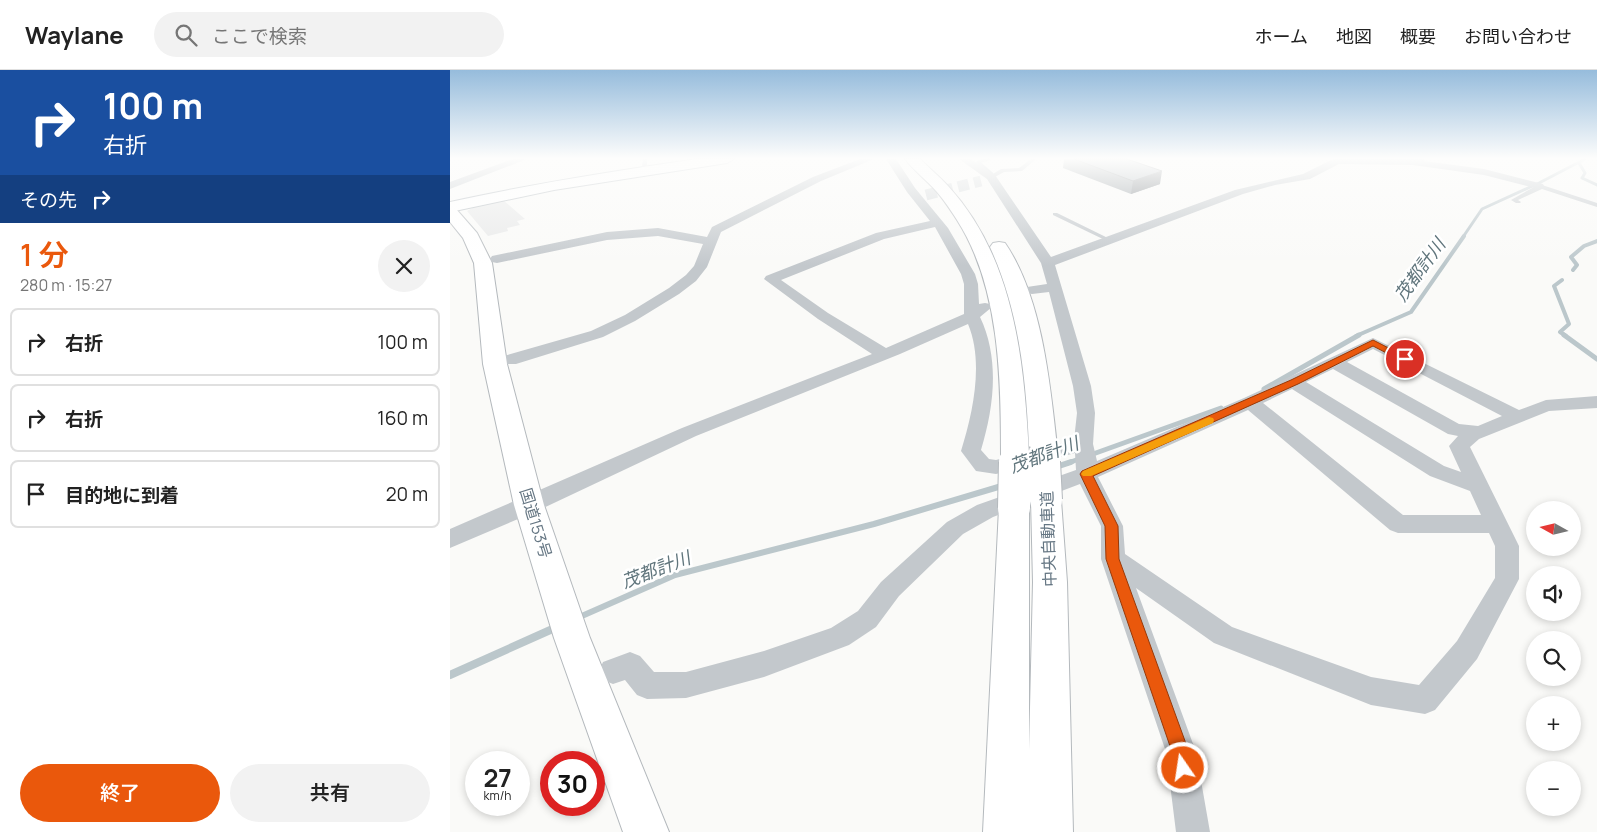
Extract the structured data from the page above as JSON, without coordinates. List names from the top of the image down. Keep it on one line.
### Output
{"streets":{"main road":["国道153号","中央自動車道"]},"water":["茂都計川"],"north":"left","page":{"header":"Waylane","search":"ここで検索","nav":["ホーム","地図","概要","お問い合わせ"],"turn":["100 m","右折"],"then":"その先","heading":["1 分","280 m · 15:27"],"list":[{"name":"右折","value":"100 m"},{"name":"右折","value":"160 m"},{"name":"目的地に到着","value":"20 m"}],"map_buttons":["+","−"],"speed":"27 km/h","limit":"30","buttons":["終了","共有"]}}
